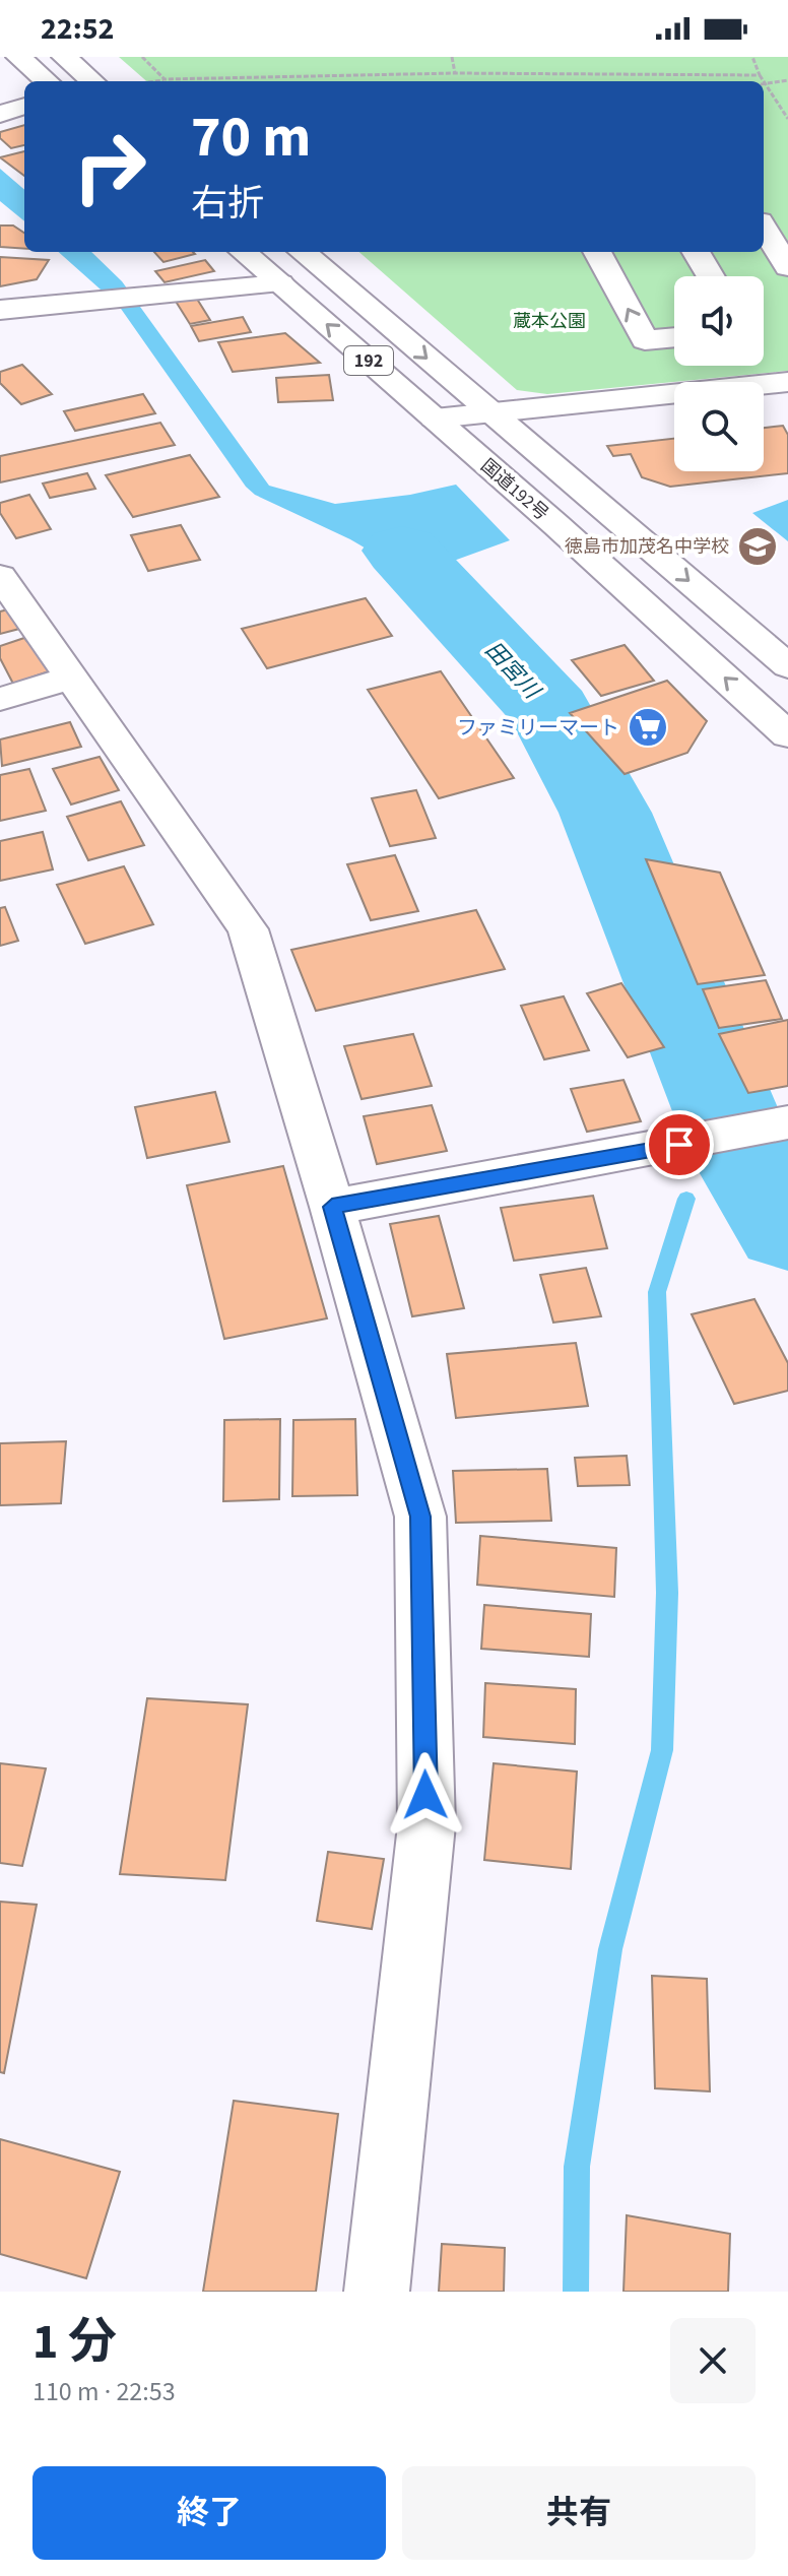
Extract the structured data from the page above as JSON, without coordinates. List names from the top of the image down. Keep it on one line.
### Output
{"streets":{"main road":["192","国道192号"]},"water":["田宮川"],"parks":["蔵本公園"],"places":{"school or university":["徳島市加茂名中学校"],"supermarket":["ファミリーマート"]},"page":{"status":"22:52","turn":["70 m","右折"],"heading":["1 分","110 m · 22:53"],"buttons":["終了","共有"]}}
